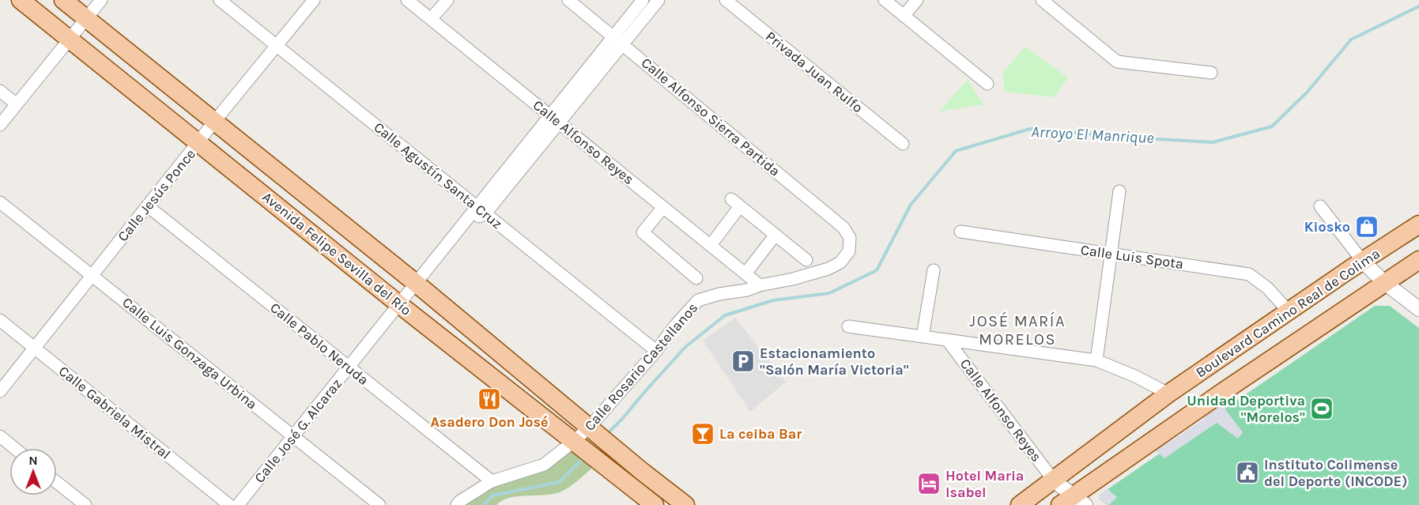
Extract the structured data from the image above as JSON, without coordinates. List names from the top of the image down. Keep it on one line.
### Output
{"streets":{"main road":["Avenida Felipe Sevilla del Río","Boulevard Camino Real de Colima"],"street":["Privada Juan Rulfo","Calle Alfonso Sierra Partida","Calle Alfonso Reyes","Calle Agustín Santa Cruz","Calle Jesús Ponce","Calle Luis Spota","Calle Pablo Neruda","Calle Luis Gonzaga Urbina","Calle Rosario Castellanos","Calle Gabriela Mistral","Calle José G. Alcaraz"]},"crossings":[["Calle Alfonso Sierra Partida","Calle Rosario Castellanos"],["Calle Alfonso Sierra Partida","Calle José G. Alcaraz"],["Calle Alfonso Reyes","Boulevard Camino Real de Colima"],["Calle Alfonso Reyes","Calle Rosario Castellanos"],["Calle Alfonso Reyes","Calle José G. Alcaraz"],["Calle Agustín Santa Cruz","Calle Jesús Ponce"],["Calle Agustín Santa Cruz","Calle Rosario Castellanos"],["Calle Agustín Santa Cruz","Calle José G. Alcaraz"],["Calle Jesús Ponce","Avenida Felipe Sevilla del Río"],["Calle Jesús Ponce","Calle Pablo Neruda"],["Calle Jesús Ponce","Calle Luis Gonzaga Urbina"],["Calle Jesús Ponce","Calle Gabriela Mistral"],["Avenida Felipe Sevilla del Río","Calle Rosario Castellanos"],["Avenida Felipe Sevilla del Río","Calle José G. Alcaraz"],["Calle Luis Spota","Boulevard Camino Real de Colima"],["Calle Pablo Neruda","Calle Rosario Castellanos"],["Calle Pablo Neruda","Calle José G. Alcaraz"],["Calle Luis Gonzaga Urbina","Calle José G. Alcaraz"]],"districts":["JOSÉ MARÍA MORELOS"],"water":["Arroyo El Manrique"],"places":{"shop":["Kiosko"],"parking":["Estacionamiento \"Salón María Victoria\""],"restaurant":["Asadero Don José"],"sports":["Unidad Deportiva \"Morelos\""],"bar":["La ceiba Bar"],"public building":["Instituto Colimense del Deporte (INCODE)"],"hotel":["Hotel Maria Isabel"]},"north":"top"}
